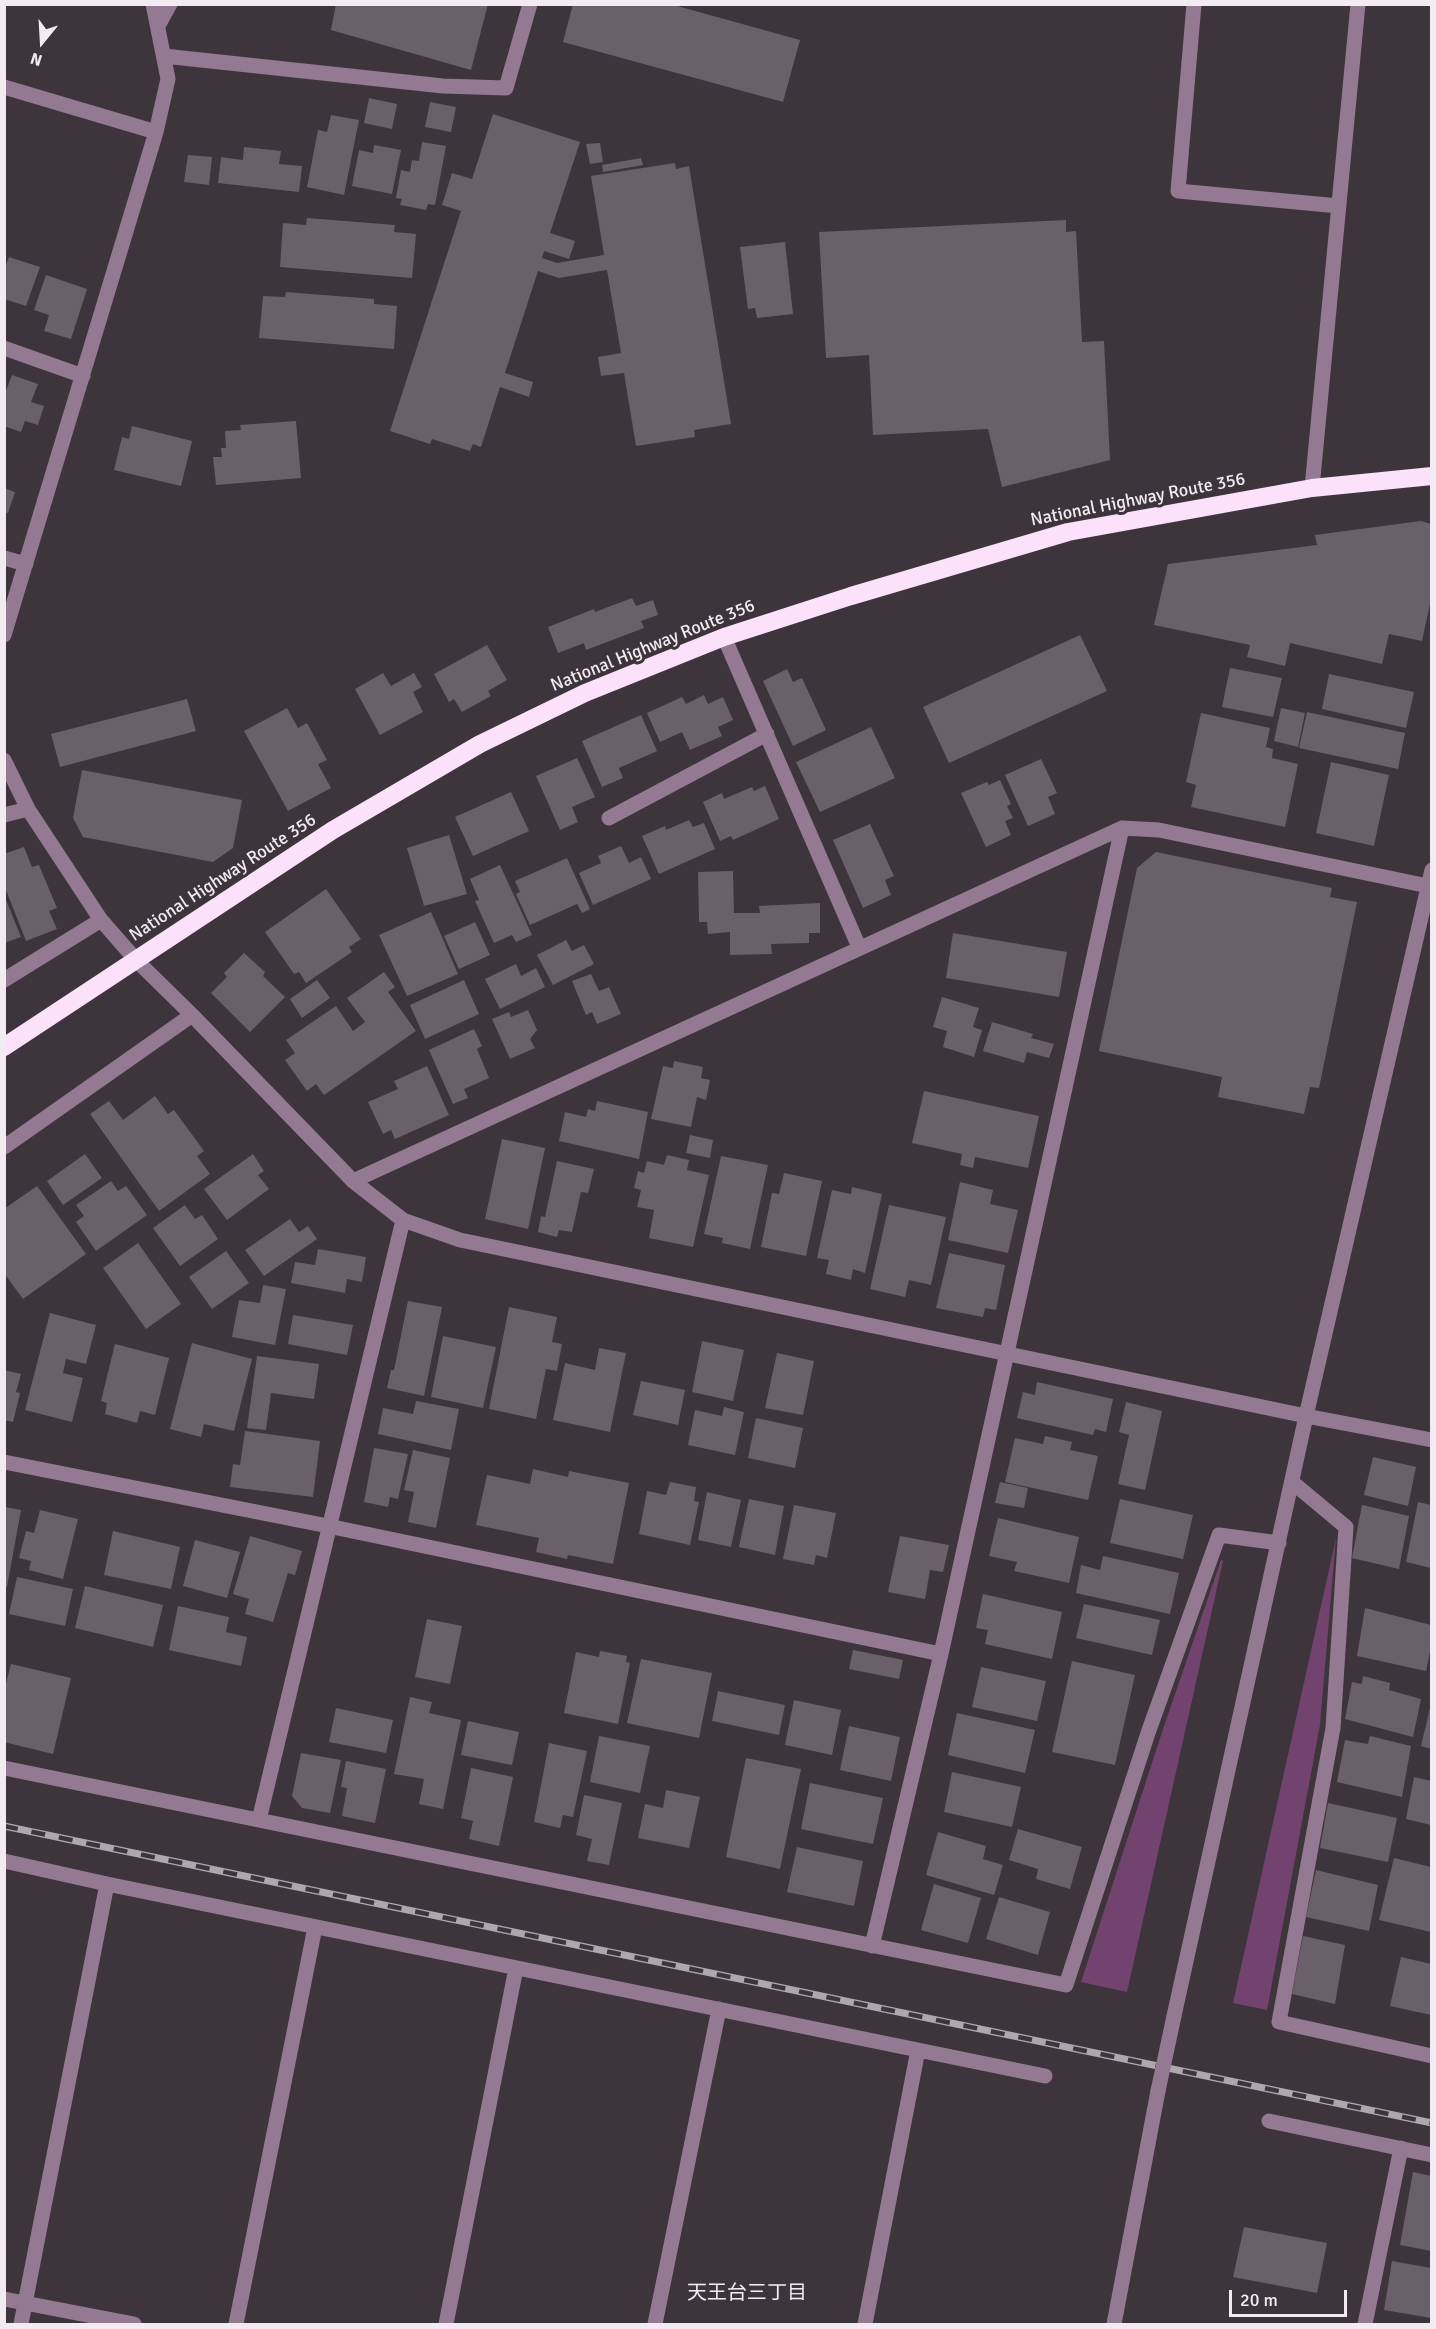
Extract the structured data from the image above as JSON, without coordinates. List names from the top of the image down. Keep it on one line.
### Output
{"streets":{"highway":["National Highway Route 356"]},"districts":["天王台三丁目"],"scale_bar":"20 m","north":"bottom"}
